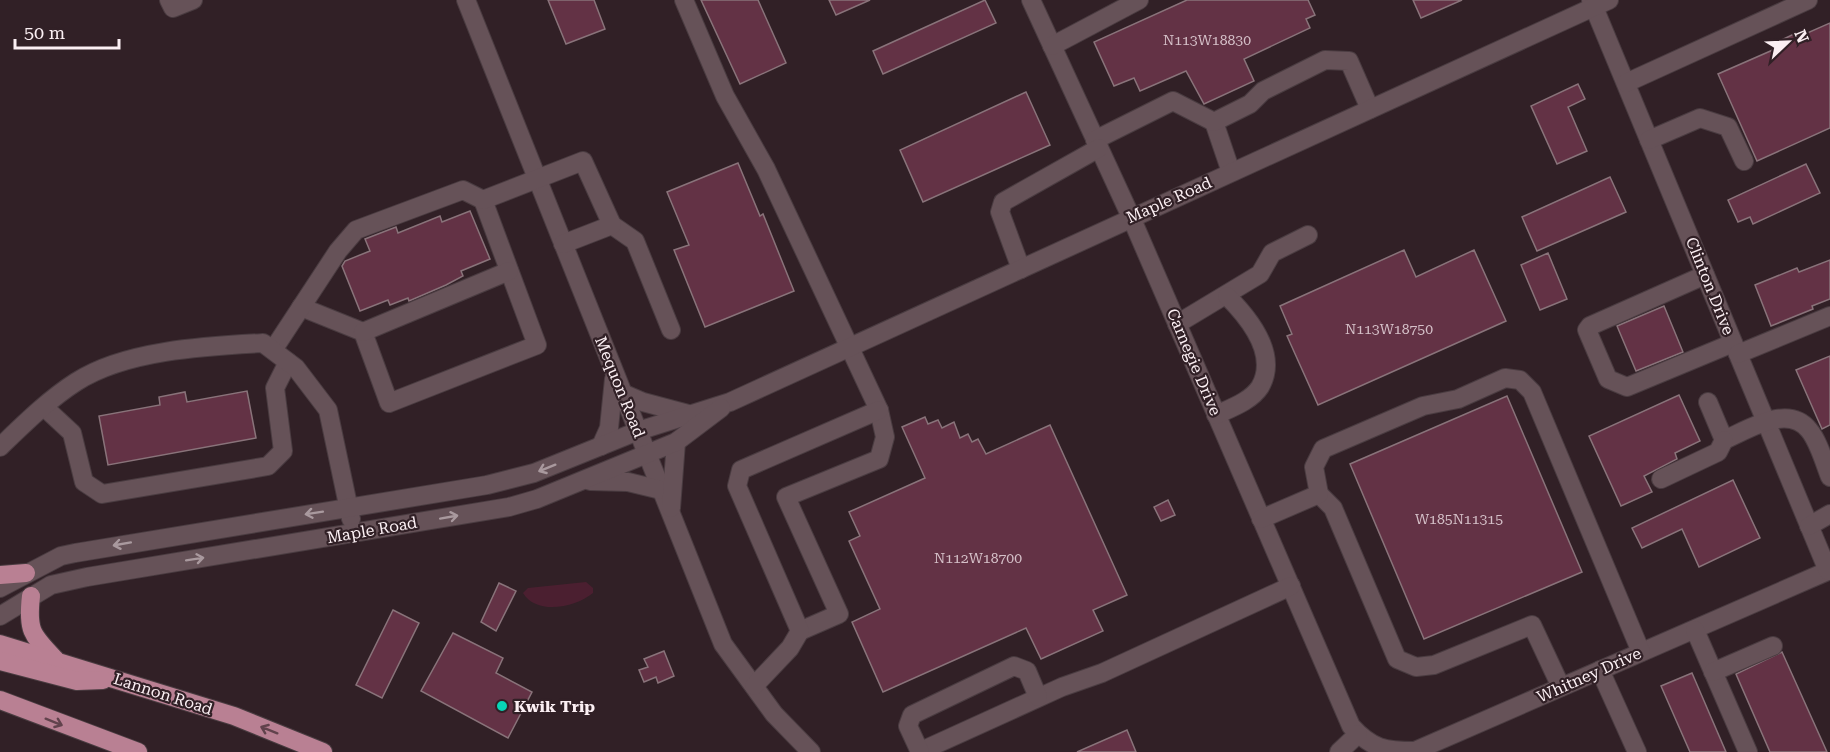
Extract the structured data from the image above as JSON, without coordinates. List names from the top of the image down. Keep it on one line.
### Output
{"streets":{"main road":["Lannon Road"],"street":["Maple Road","Clinton Drive","Carnegie Drive","Mequon Road","Whitney Drive"]},"crossings":[["Maple Road","Clinton Drive"],["Maple Road","Carnegie Drive"],["Maple Road","Mequon Road"],["Clinton Drive","Whitney Drive"],["Carnegie Drive","Whitney Drive"]],"one_way":["Lannon Road"],"places":["Kwik Trip"],"house_numbers":["N113W18830","N113W18750","W185N11315","N112W18700"],"scale_bar":"50 m","north":"top right"}
